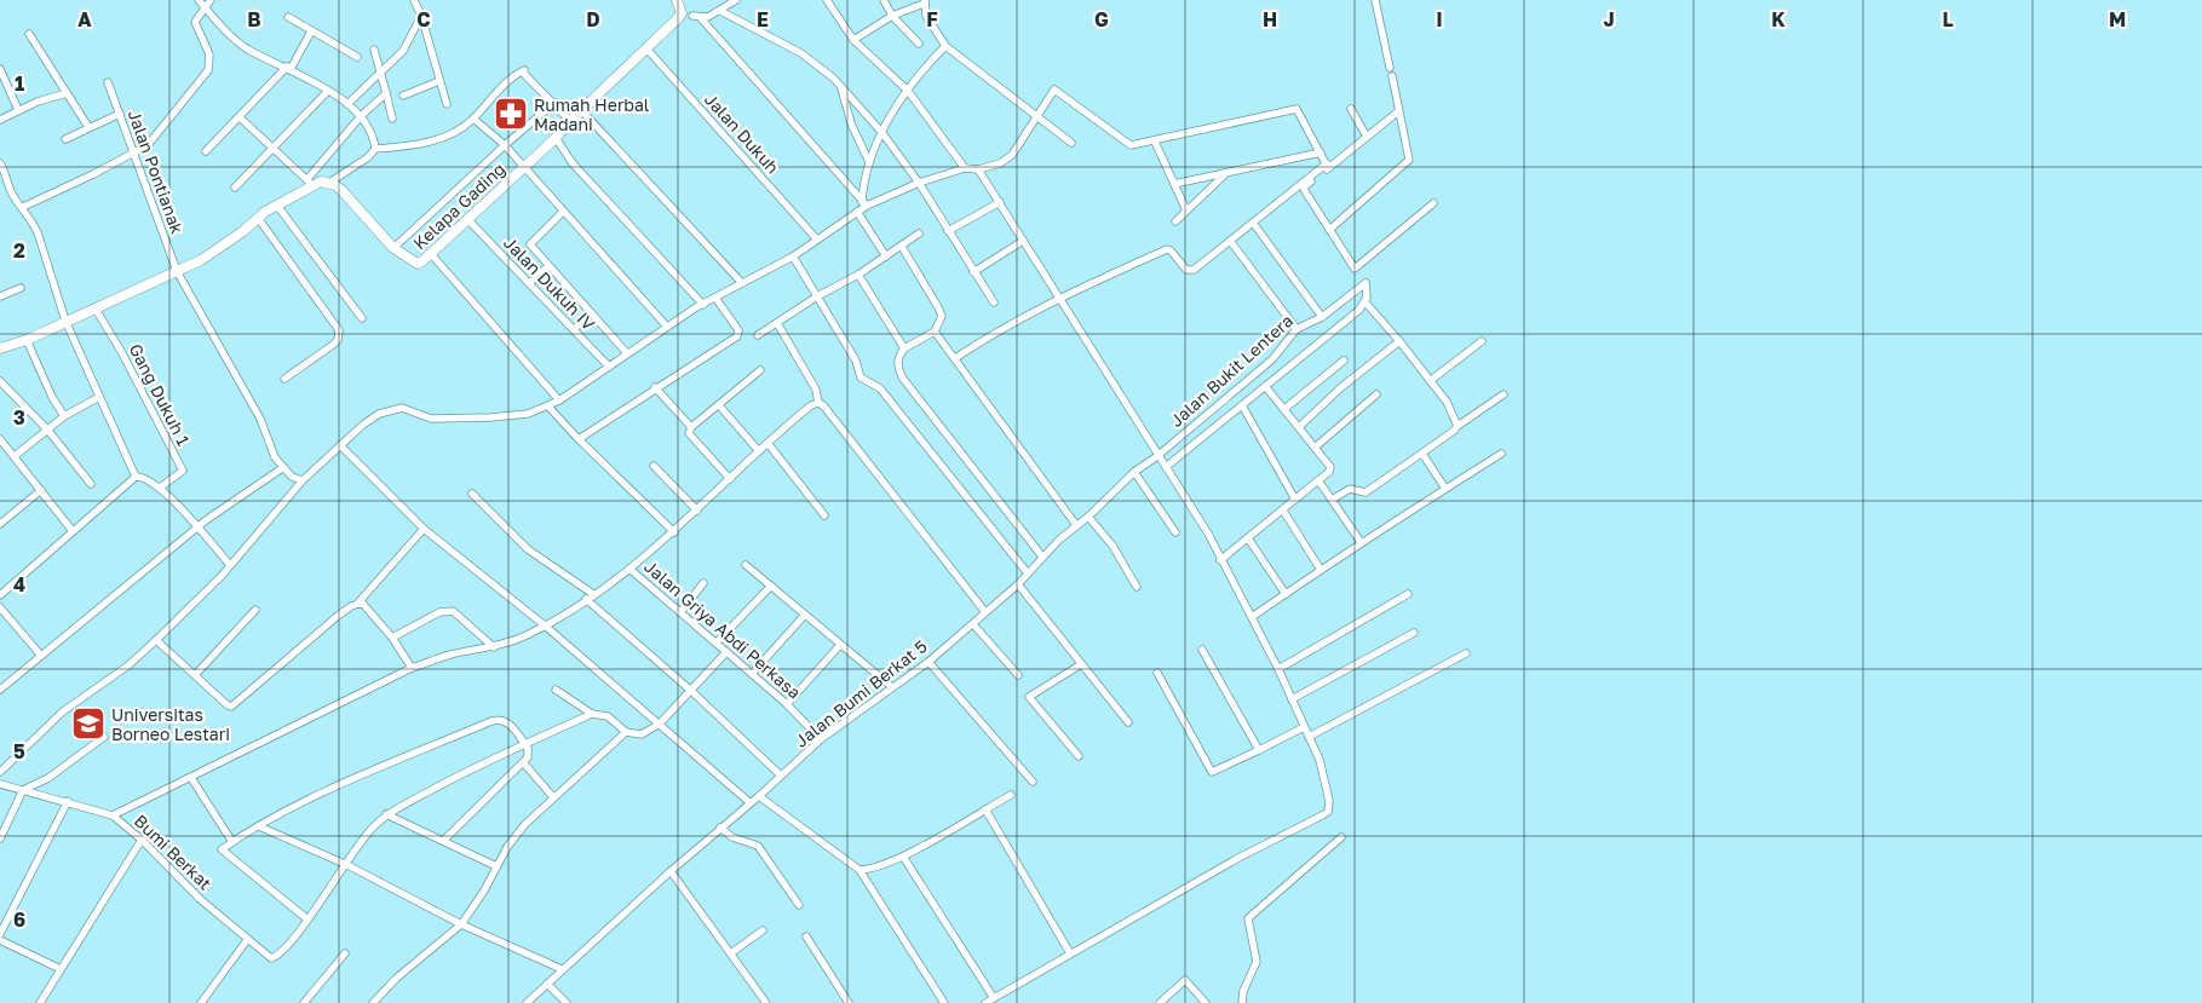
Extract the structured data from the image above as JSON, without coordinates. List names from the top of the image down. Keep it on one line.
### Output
{"streets":{"street":["Jalan Dukuh","Jalan Pontianak","Kelapa Gading","Jalan Dukuh IV","Jalan Bukit Lentera","Gang Dukuh 1","Jalan Griya Abdi Perkasa","Jalan Bumi Berkat 5","Bumi Berkat"]},"crossings":[["Jalan Dukuh","Kelapa Gading"],["Kelapa Gading","Jalan Dukuh IV"],["Jalan Bukit Lentera","Jalan Bumi Berkat 5"],["Jalan Griya Abdi Perkasa","Jalan Bumi Berkat 5"]],"places":{"pharmacy":["Rumah Herbal Madani"],"school or university":["Universitas Borneo Lestari"]},"grid":{"columns":["A","B","C","D","E","F","G","H","I","J","K","L","M"],"rows":["1","2","3","4","5","6"]}}
